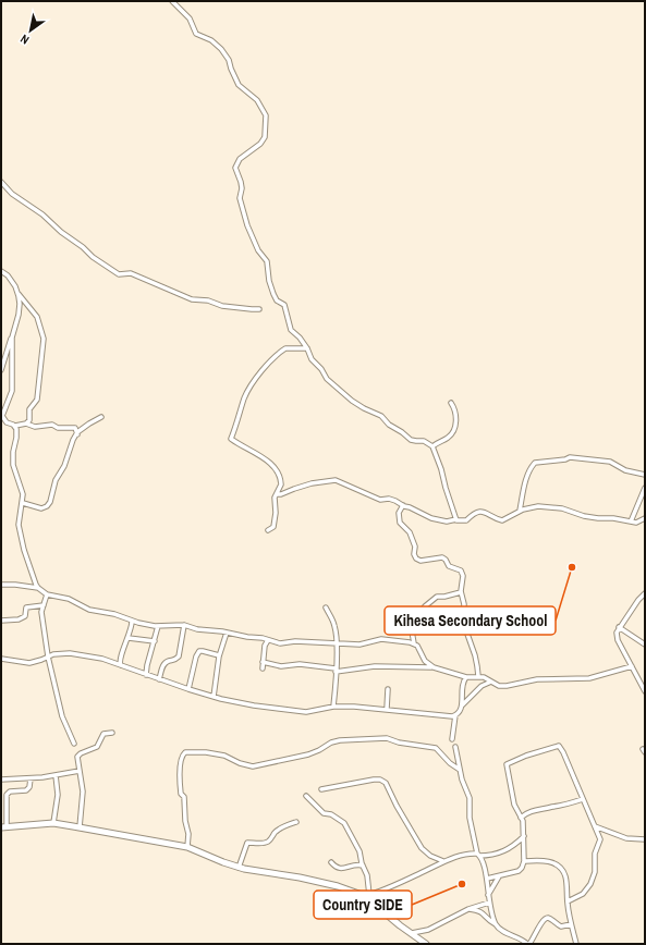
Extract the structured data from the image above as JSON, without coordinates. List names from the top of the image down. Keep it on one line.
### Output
{"places":["Kihesa Secondary School","Country SIDE"],"north":"bottom left"}
